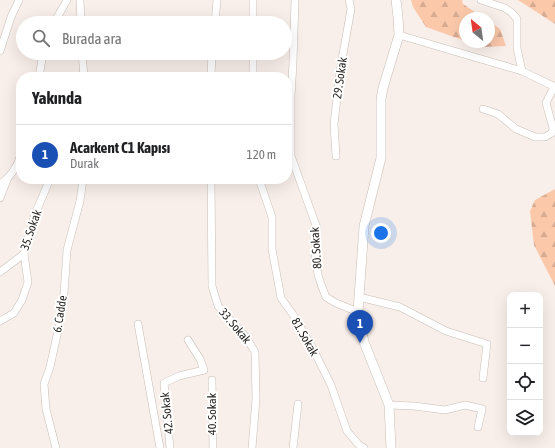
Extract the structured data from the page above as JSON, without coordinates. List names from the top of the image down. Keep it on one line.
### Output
{"streets":{"street":["29. Sokak","35. Sokak","80. Sokak","6. Cadde","33. Sokak","81. Sokak","42. Sokak","40. Sokak"]},"north":"top left","page":{"search":"Burada ara","heading":"Yakında","list":[{"mark":"1","name":"Acarkent C1 Kapısı","note":"Durak","value":"120 m"}],"map_buttons":["+","−"],"pins":"1"}}
